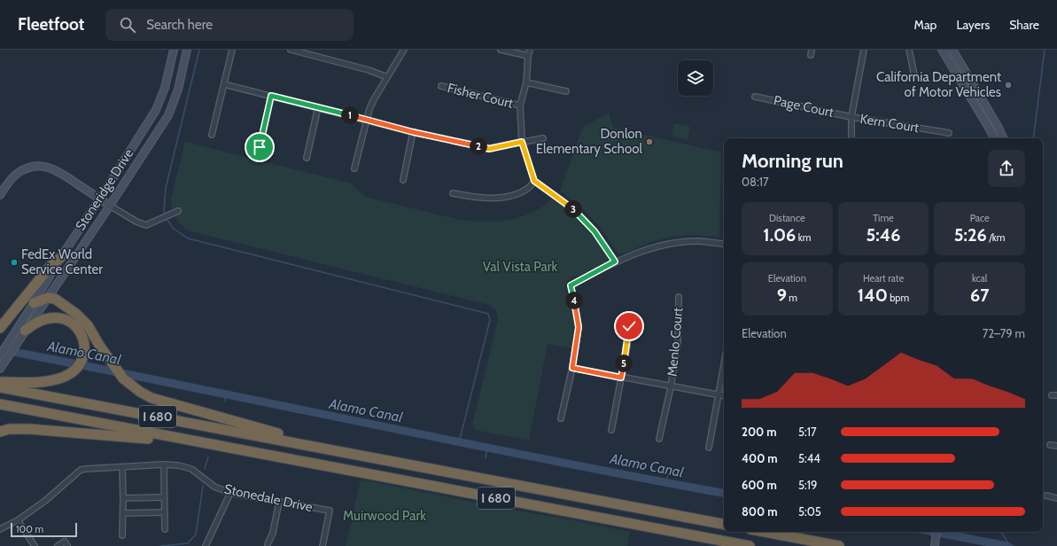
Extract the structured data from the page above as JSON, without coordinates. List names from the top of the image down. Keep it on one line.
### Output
{"streets":{"highway":["I 680"],"main road":["Stoneridge Drive"],"street":["Fisher Court","Page Court","Kern Court","Menlo Court","Stonedale Drive"]},"crossings":[["Page Court","Kern Court"]],"water":["Alamo Canal"],"parks":["Val Vista Park","Muirwood Park"],"places":["California Department of Motor Vehicles","Donlon Elementary School","FedEx World Service Center"],"scale_bar":"100 m","page":{"header":"Fleetfoot","search":"Search here","nav":["Map","Layers","Share"],"pins":["1","2","3","4","5"],"heading":["Morning run","08:17"],"stats":[["Distance","1.06 km"],["Time","5:46"],["Pace","5:26 /km"],["Elevation","9 m"],["Heart rate","140 bpm"],["kcal","67"]],"chart":["Elevation","72–79 m"],"list":[{"name":"200 m","note":"5:17"},{"name":"400 m","note":"5:44"},{"name":"600 m","note":"5:19"},{"name":"800 m","note":"5:05"}],"scale":"100 m"}}
